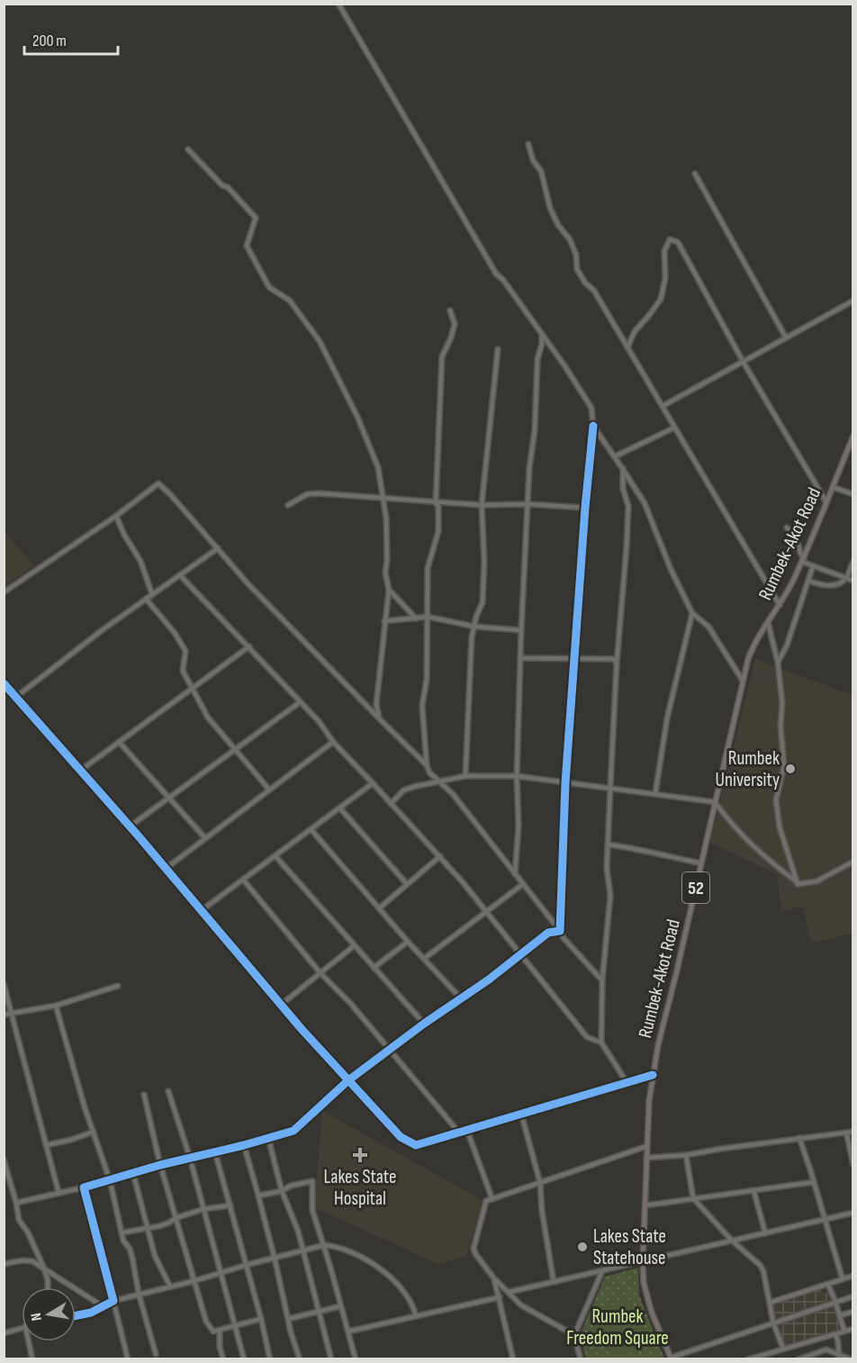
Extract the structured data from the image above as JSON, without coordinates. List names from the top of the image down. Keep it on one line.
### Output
{"streets":{"main road":["Rumbek-Akot Road","52"]},"parks":["Rumbek Freedom Square"],"places":{"other":["Rumbek University","Lakes State Statehouse"],"health":["Lakes State Hospital"]},"scale_bar":"200 m","north":"left"}
